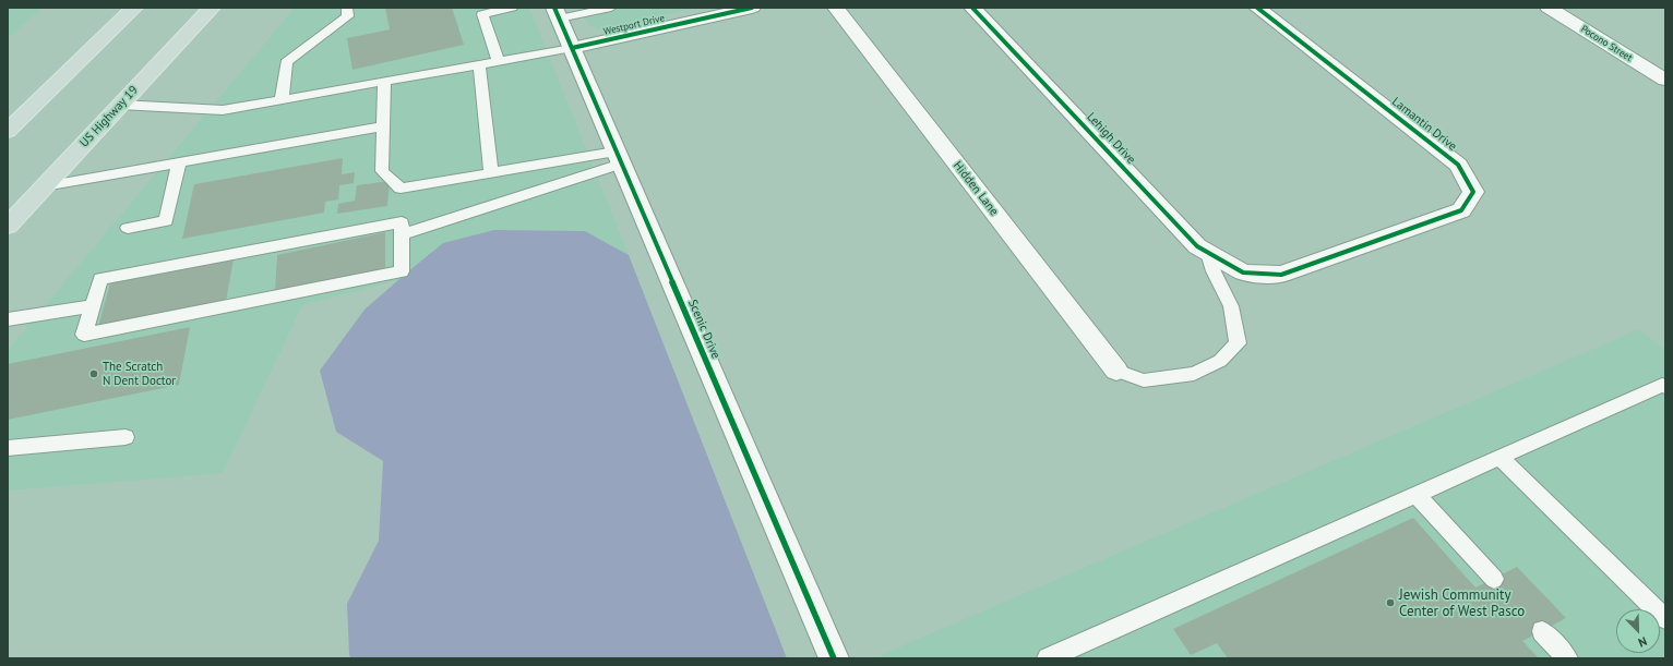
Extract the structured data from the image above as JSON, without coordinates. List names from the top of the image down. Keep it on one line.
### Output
{"streets":{"highway":["US Highway 19"],"street":["Westport Drive","Pocono Street","Lamantin Drive","Lehigh Drive","Hidden Lane","Scenic Drive"]},"crossings":[["Westport Drive","Scenic Drive"],["Lamantin Drive","Lehigh Drive"]],"places":["The Scratch N Dent Doctor","Jewish Community Center of West Pasco"],"north":"bottom right"}
